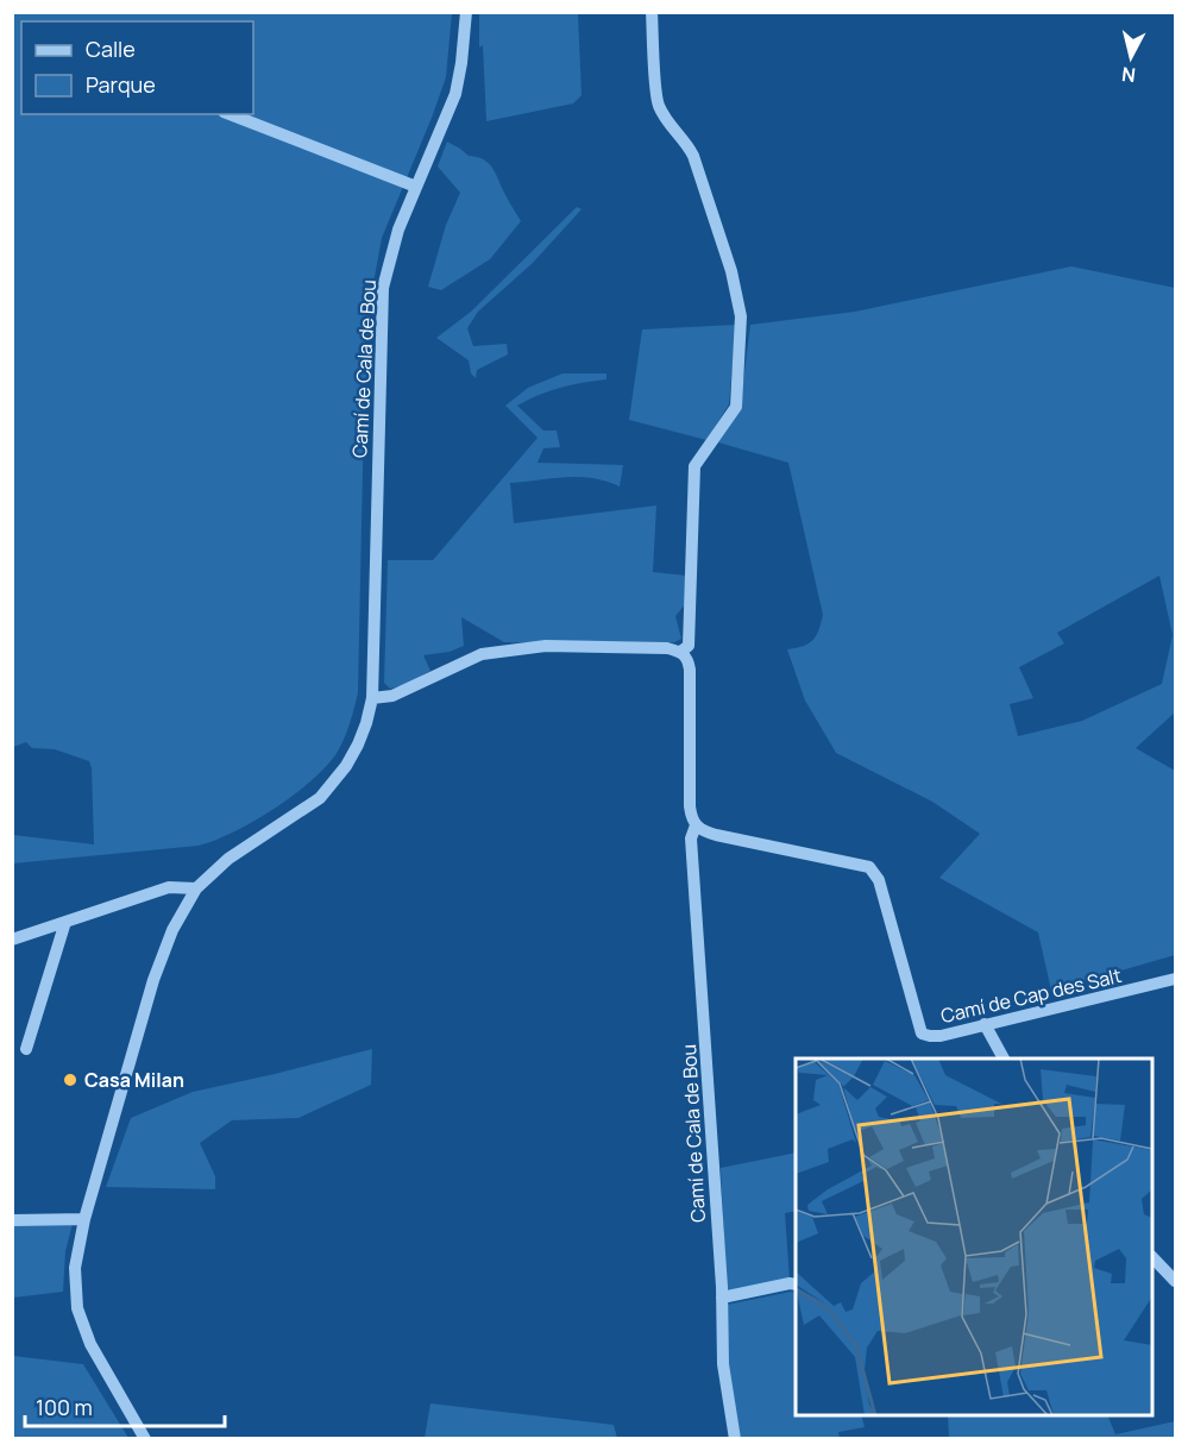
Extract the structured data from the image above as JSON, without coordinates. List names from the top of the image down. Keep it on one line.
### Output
{"streets":{"street":["Camí de Cala de Bou","Camí de Cap des Salt"]},"crossings":[["Camí de Cala de Bou","Camí de Cap des Salt"]],"places":["Casa Milan"],"legend":["Calle","Parque"],"scale_bar":"100 m","north":"bottom"}
